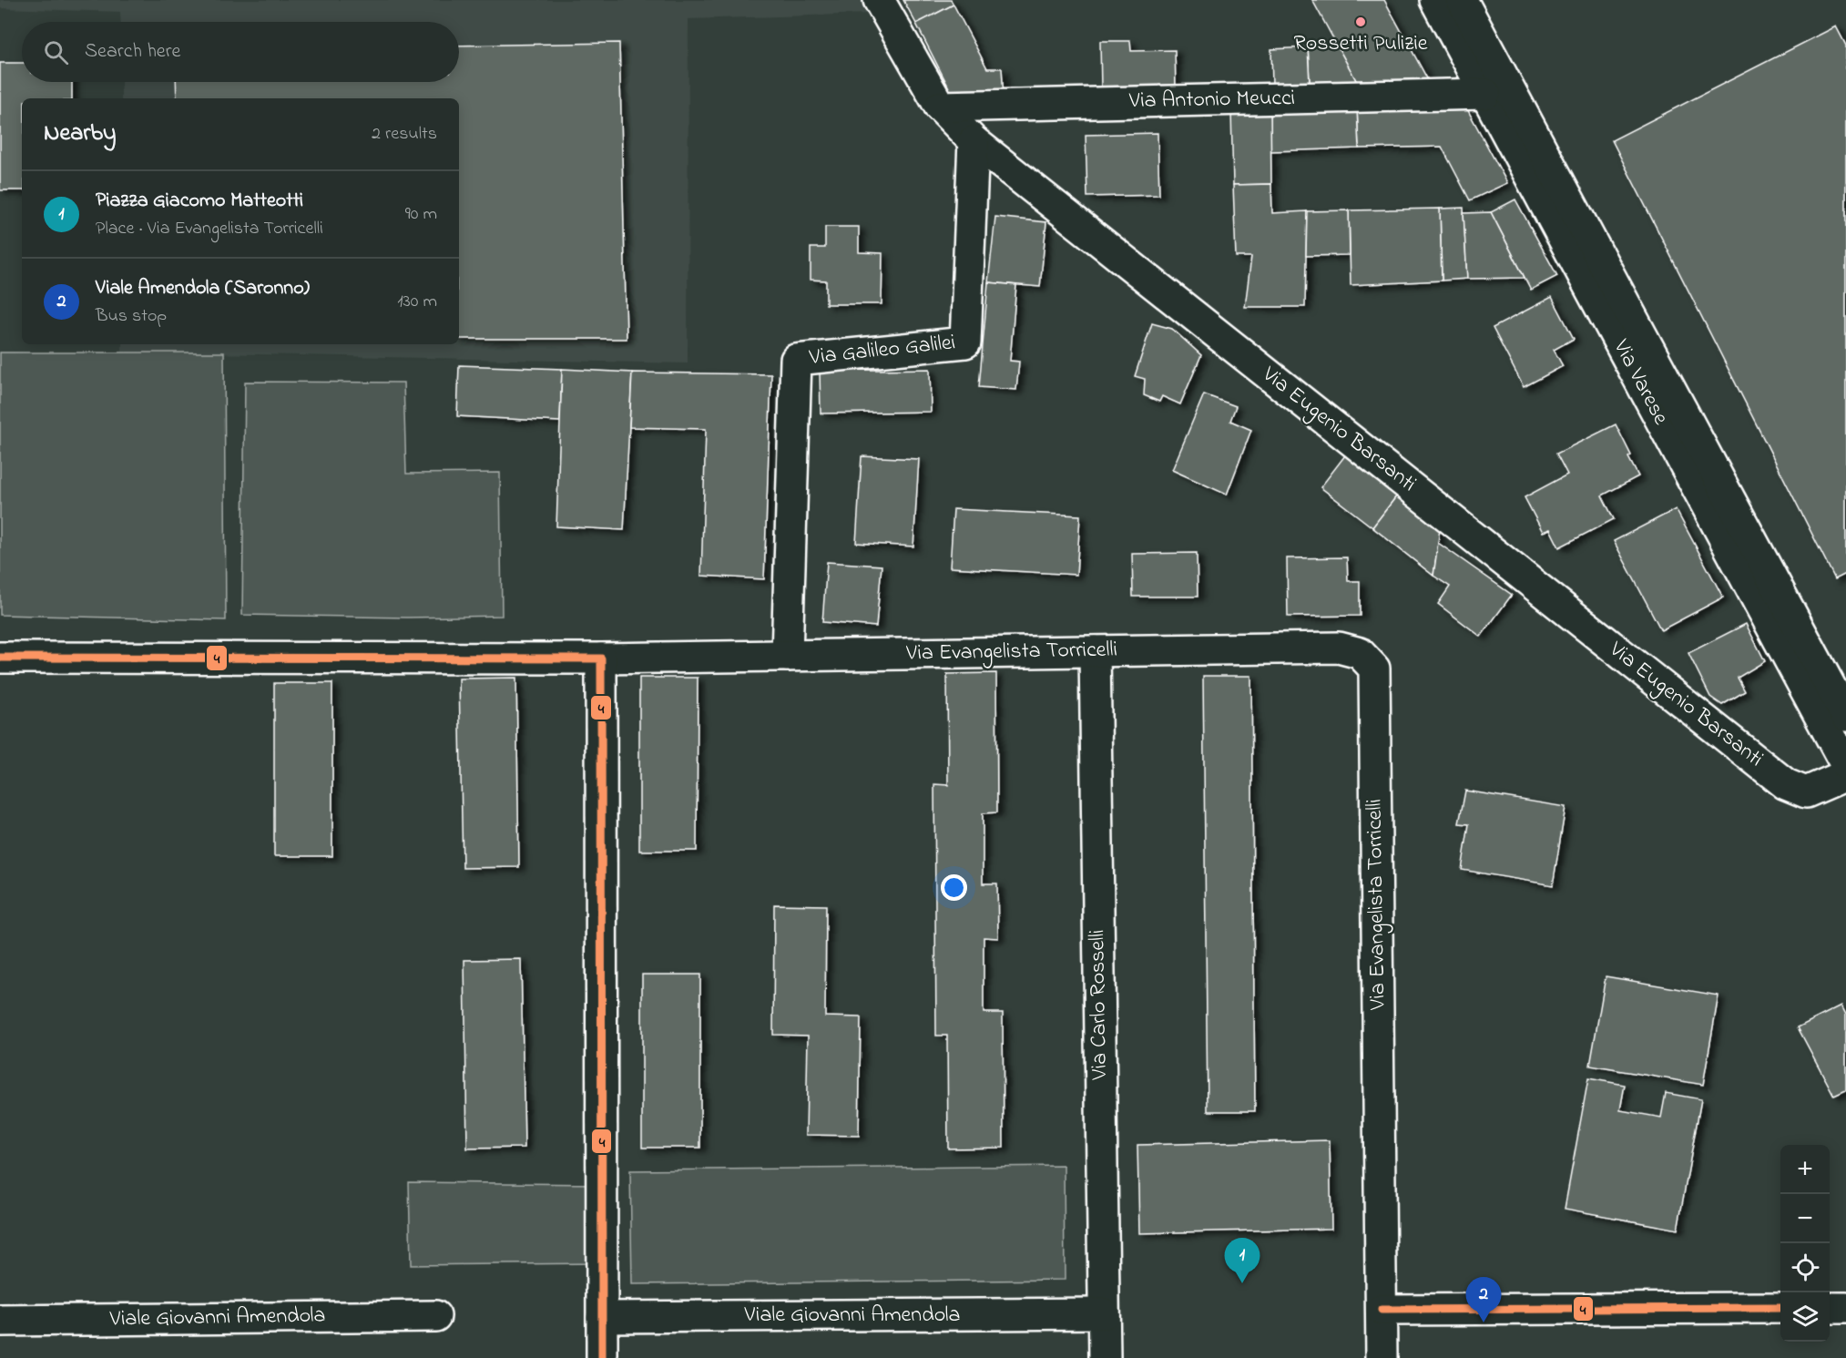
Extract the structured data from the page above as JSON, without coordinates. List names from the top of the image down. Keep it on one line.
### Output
{"streets":{"street":["Via Antonio Meucci","Via Galileo Galilei","Via Varese","Via Eugenio Barsanti","Via Evangelista Torricelli","Via Carlo Rosselli","Viale Giovanni Amendola"]},"crossings":[["Via Antonio Meucci","Via Varese"],["Via Antonio Meucci","Via Eugenio Barsanti"],["Via Galileo Galilei","Via Eugenio Barsanti"],["Via Galileo Galilei","Via Evangelista Torricelli"],["Via Evangelista Torricelli","Via Carlo Rosselli"],["Via Carlo Rosselli","Viale Giovanni Amendola"]],"places":["Rossetti Pulizie"],"lines":["transit line 4"],"page":{"search":"Search here","heading":["Nearby","2 results"],"list":[{"mark":"1","name":"Piazza Giacomo Matteotti","note":"Place · Via Evangelista Torricelli","value":"90 m"},{"mark":"2","name":"Viale Amendola (Saronno)","note":"Bus stop","value":"130 m"}],"map_buttons":["+","−"],"pins":["1","2"]}}
